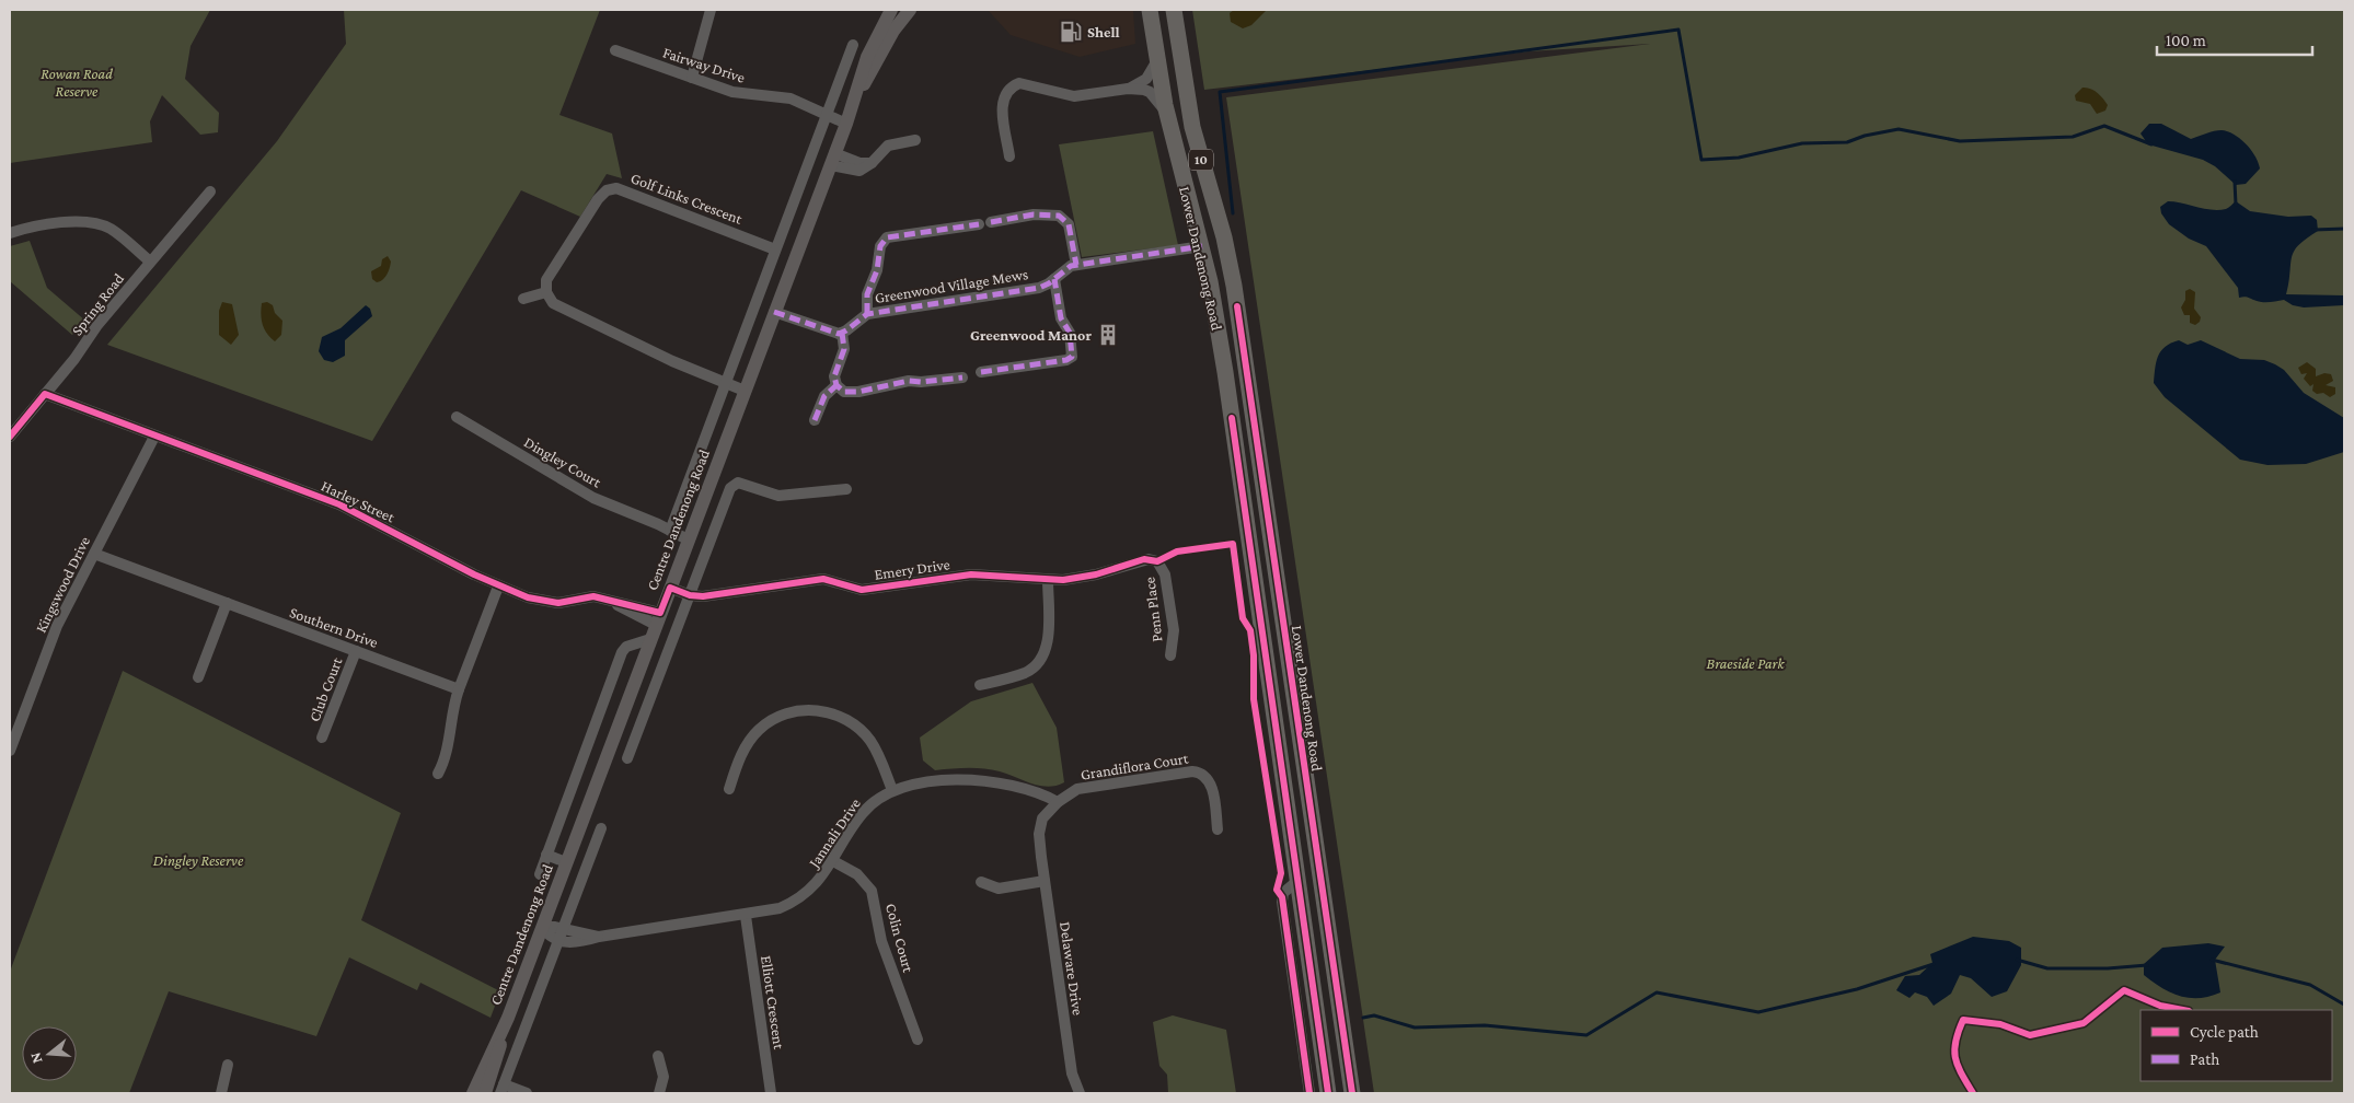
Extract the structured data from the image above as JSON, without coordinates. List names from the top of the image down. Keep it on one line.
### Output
{"streets":{"highway":["10","Lower Dandenong Road"],"main road":["Centre Dandenong Road"],"street":["Fairway Drive","Golf Links Crescent","Greenwood Village Mews","Spring Road","Dingley Court","Harley Street","Emery Drive","Kingswood Drive","Penn Place","Southern Drive","Club Court","Grandiflora Court","Jannali Drive","Colin Court","Delaware Drive","Elliott Crescent"]},"crossings":[["Fairway Drive","Centre Dandenong Road"],["Golf Links Crescent","Centre Dandenong Road"],["Lower Dandenong Road","Greenwood Village Mews"],["Spring Road","Harley Street"],["Dingley Court","Centre Dandenong Road"],["Harley Street","Centre Dandenong Road"],["Harley Street","Kingswood Drive"],["Centre Dandenong Road","Emery Drive"],["Centre Dandenong Road","Jannali Drive"],["Emery Drive","Penn Place"],["Kingswood Drive","Southern Drive"],["Southern Drive","Club Court"],["Grandiflora Court","Jannali Drive"],["Grandiflora Court","Delaware Drive"],["Jannali Drive","Colin Court"],["Jannali Drive","Delaware Drive"],["Jannali Drive","Elliott Crescent"]],"parks":["Rowan Road Reserve","Braeside Park","Dingley Reserve"],"places":{"fuel station":["Shell"],"building":["Greenwood Manor"]},"legend":["Cycle path","Path"],"scale_bar":"100 m","north":"left"}
